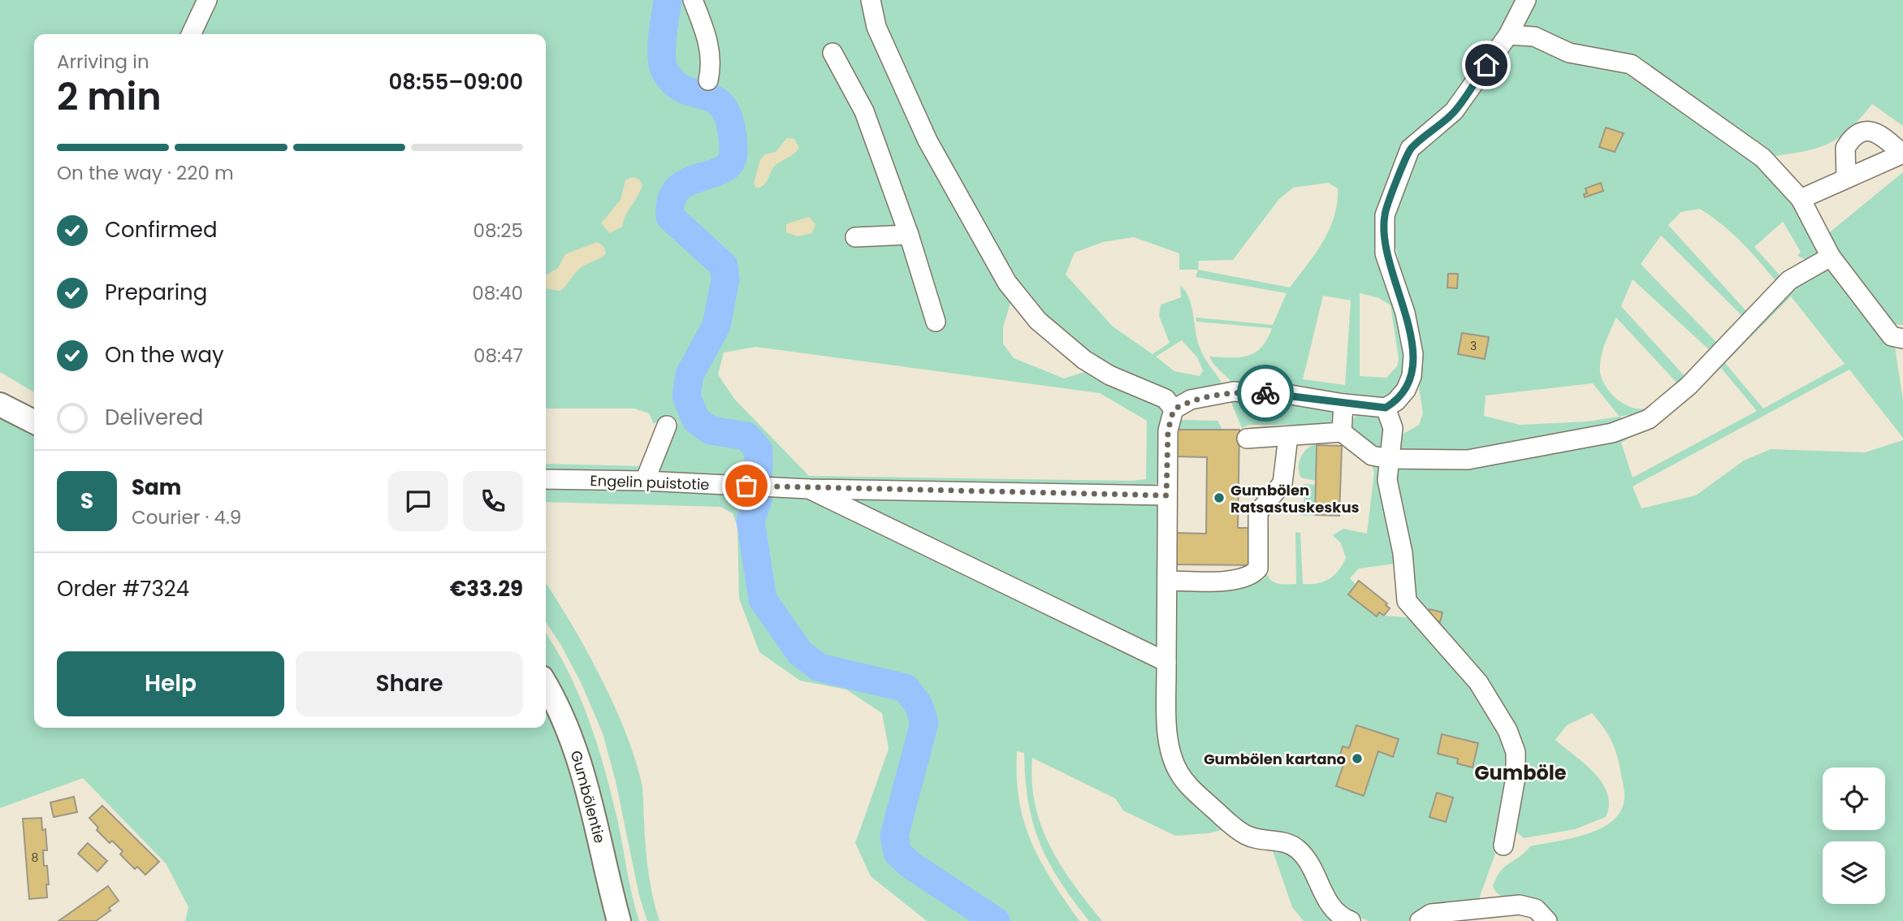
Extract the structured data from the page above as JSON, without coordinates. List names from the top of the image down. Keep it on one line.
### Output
{"streets":{"main road":["Gumbölentie"],"street":["Engelin puistotie"]},"districts":["Gumböle"],"places":["Gumbölen Ratsastuskeskus","Gumbölen kartano"],"house_numbers":["3","8"],"page":{"heading":["2 min","Arriving in","08:55–09:00"],"panel":["Sam","Courier · 4.9","Order #7324","€33.29"],"bar":"On the way · 220 m","list":[["Confirmed","08:25"],["Preparing","08:40"],["On the way","08:47"],"Delivered"],"round":"S","buttons":["Help","Share"]}}
